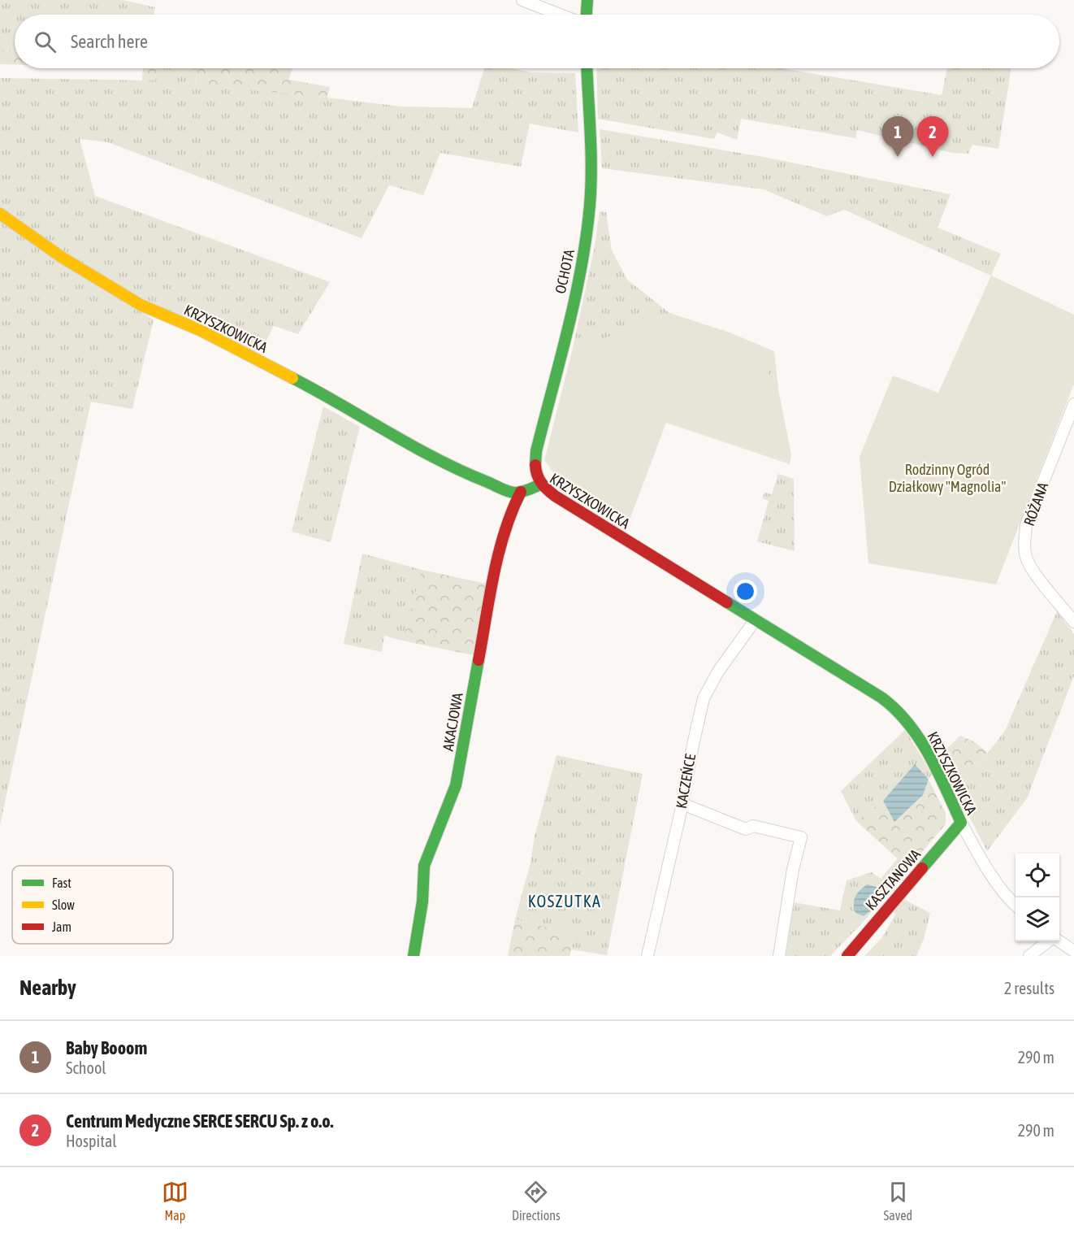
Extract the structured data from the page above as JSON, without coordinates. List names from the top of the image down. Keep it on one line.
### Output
{"streets":{"street":["OCHOTA","KRZYSZKOWICKA","RÓŻANA","AKACJOWA","KACZEŃCE","KASZTANOWA"]},"crossings":[["OCHOTA","KRZYSZKOWICKA"],["KRZYSZKOWICKA","AKACJOWA"],["KRZYSZKOWICKA","KACZEŃCE"],["KRZYSZKOWICKA","KASZTANOWA"]],"districts":["KOSZUTKA"],"parks":["Rodzinny Ogród Działkowy \"Magnolia\""],"legend":["Fast","Slow","Jam"],"page":{"search":"Search here","pins":["1","2"],"heading":["Nearby","2 results"],"list":[{"mark":"1","name":"Baby Booom","note":"School","value":"290 m"},{"mark":"2","name":"Centrum Medyczne SERCE SERCU Sp. z o.o.","note":"Hospital","value":"290 m"}],"nav":["Map","Directions","Saved"]}}
